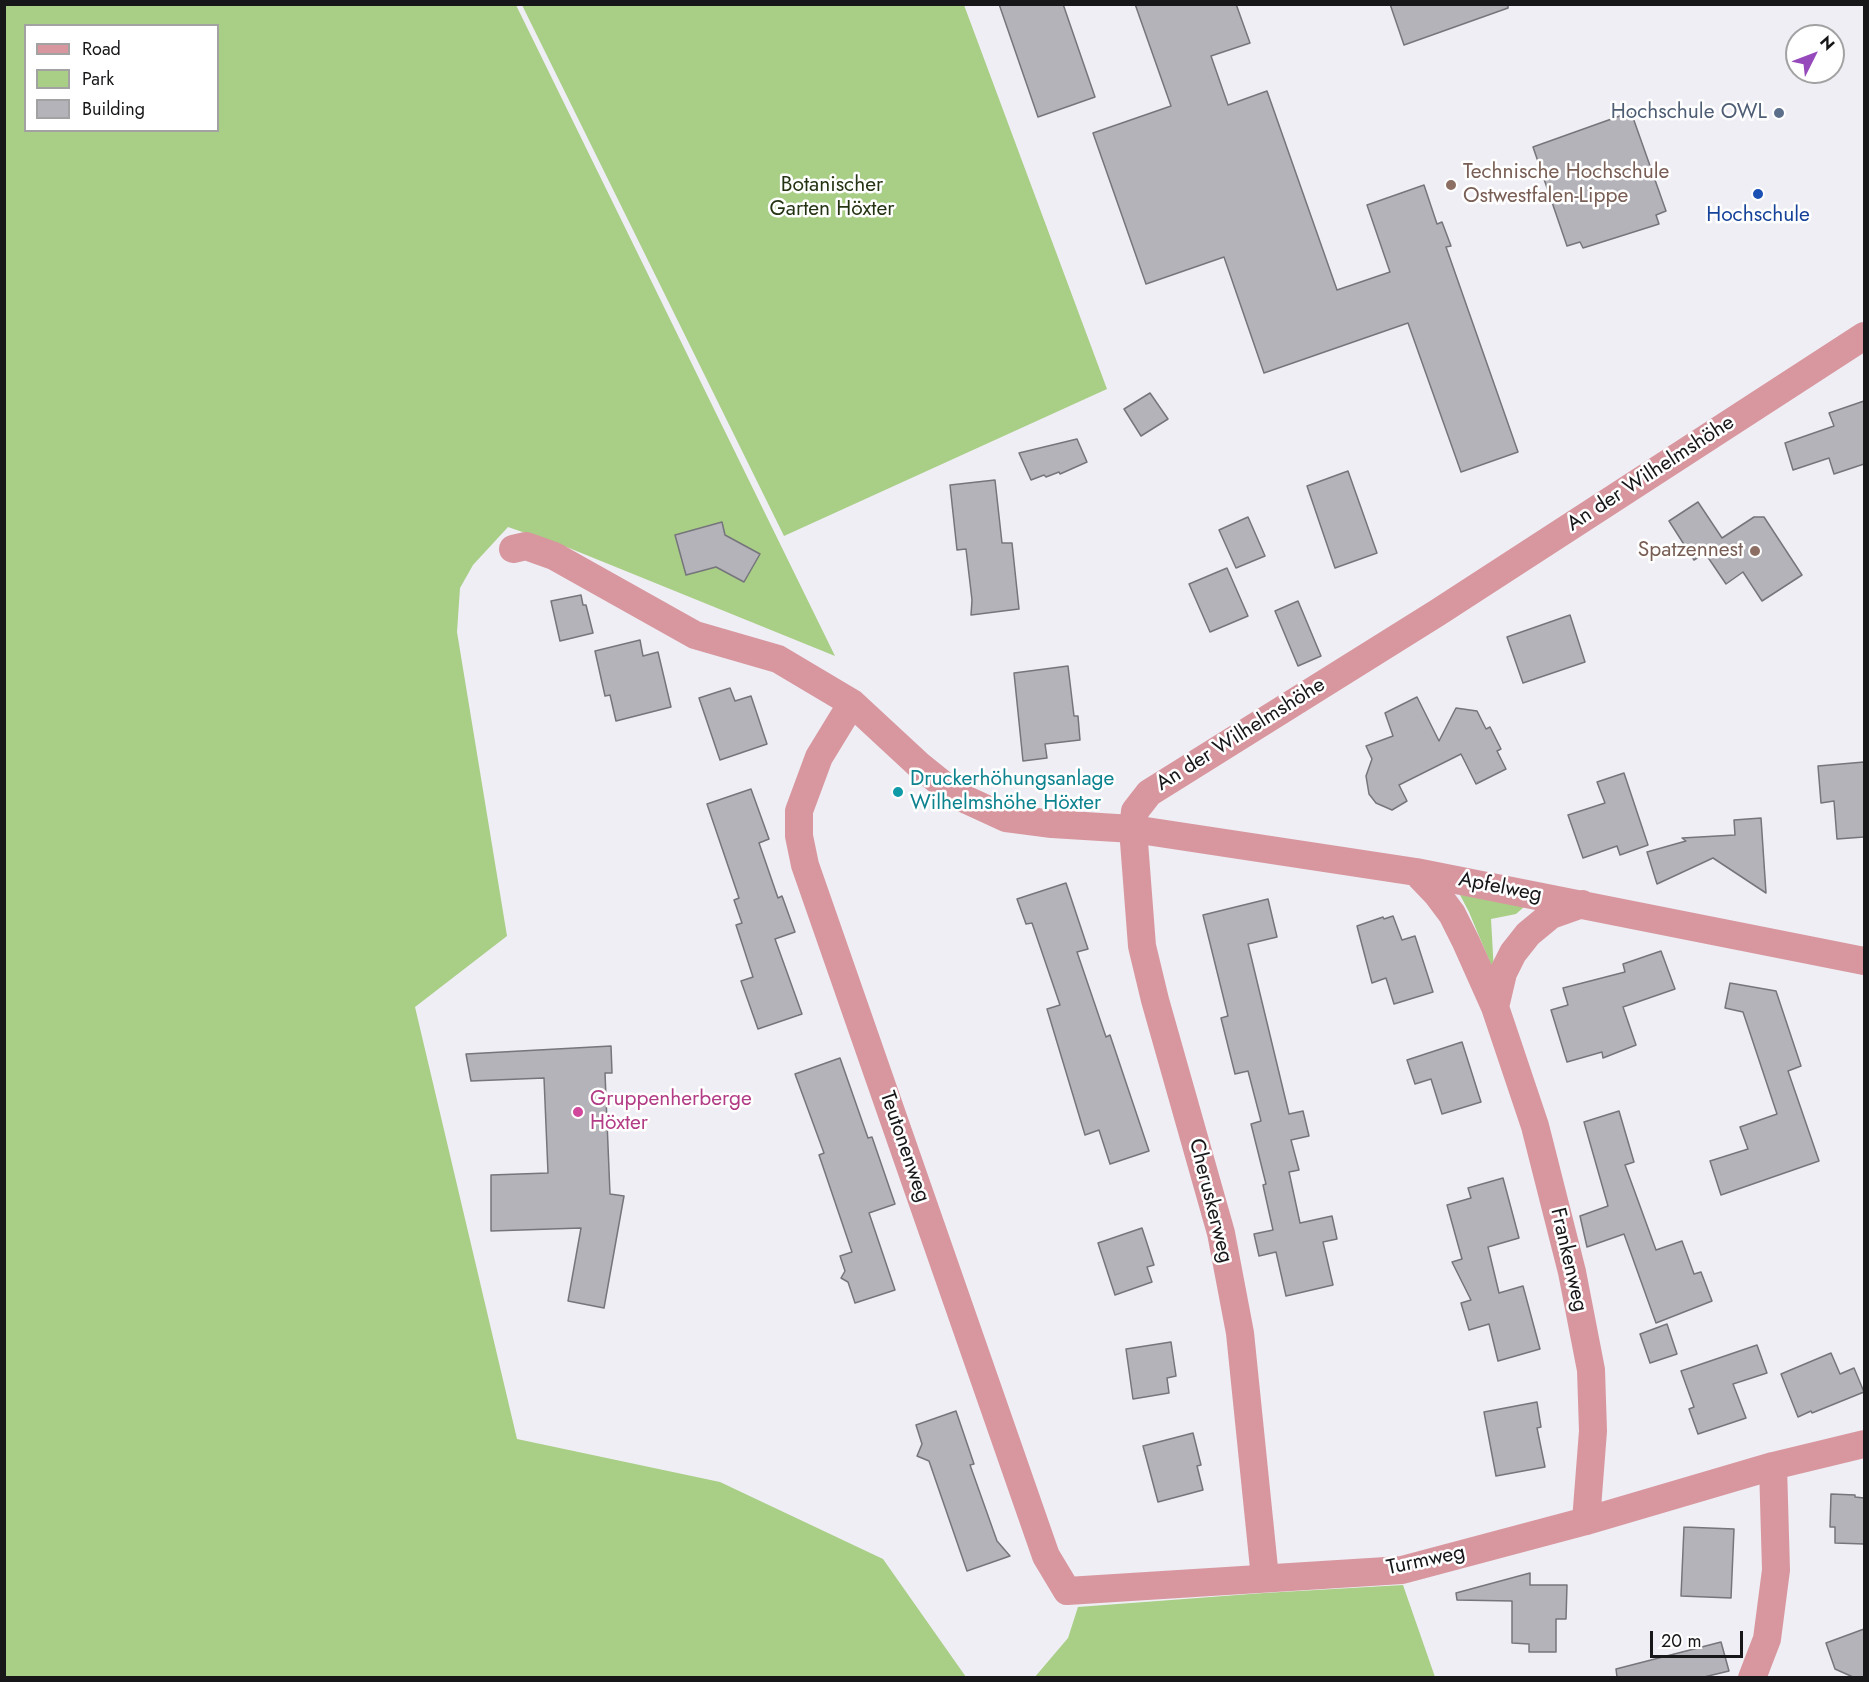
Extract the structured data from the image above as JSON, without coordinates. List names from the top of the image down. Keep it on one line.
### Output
{"streets":{"street":["An der Wilhelmshöhe","Apfelweg","Teutonenweg","Cheruskerweg","Frankenweg","Turmweg"]},"crossings":[["An der Wilhelmshöhe","Apfelweg"],["An der Wilhelmshöhe","Cheruskerweg"],["Apfelweg","Cheruskerweg"],["Apfelweg","Frankenweg"],["Teutonenweg","Turmweg"],["Cheruskerweg","Turmweg"],["Frankenweg","Turmweg"]],"parks":["Botanischer Garten Höxter"],"places":["Hochschule OWL","Technische Hochschule Ostwestfalen-Lippe","Hochschule","Spatzennest","Druckerhöhungsanlage Wilhelmshöhe Höxter","Gruppenherberge Höxter"],"legend":["Road","Park","Building"],"scale_bar":"20 m","north":"top right"}
